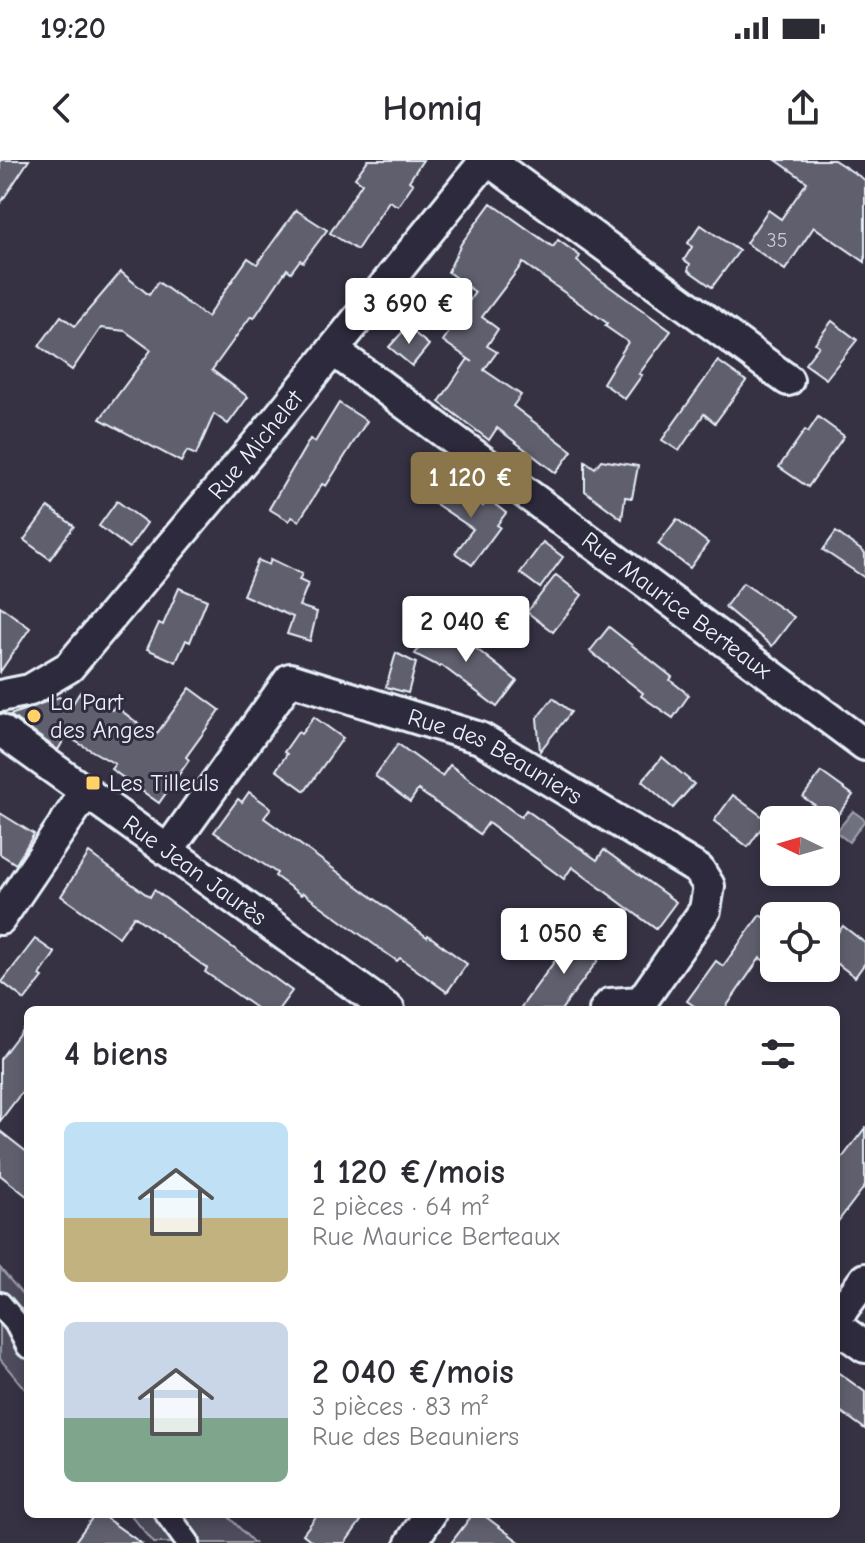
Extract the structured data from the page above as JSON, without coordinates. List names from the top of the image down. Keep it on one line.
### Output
{"streets":{"street":["Rue Michelet","Rue Maurice Berteaux","Rue des Beauniers","Rue Jean Jaurès"]},"crossings":[["Rue Michelet","Rue Maurice Berteaux"],["Rue des Beauniers","Rue Jean Jaurès"]],"places":{"other":["La Part des Anges"],"transit":["Les Tilleuls"]},"house_numbers":["35"],"north":"left","page":{"status":"19:20","header":"Homiq","price":["3 690 €","1 120 €","2 040 €","1 050 €"],"heading":"4 biens","list":[{"name":"1 120 €/mois","note":"2 pièces · 64 m² · Rue Maurice Berteaux"},{"name":"2 040 €/mois","note":"3 pièces · 83 m² · Rue des Beauniers"}]}}
